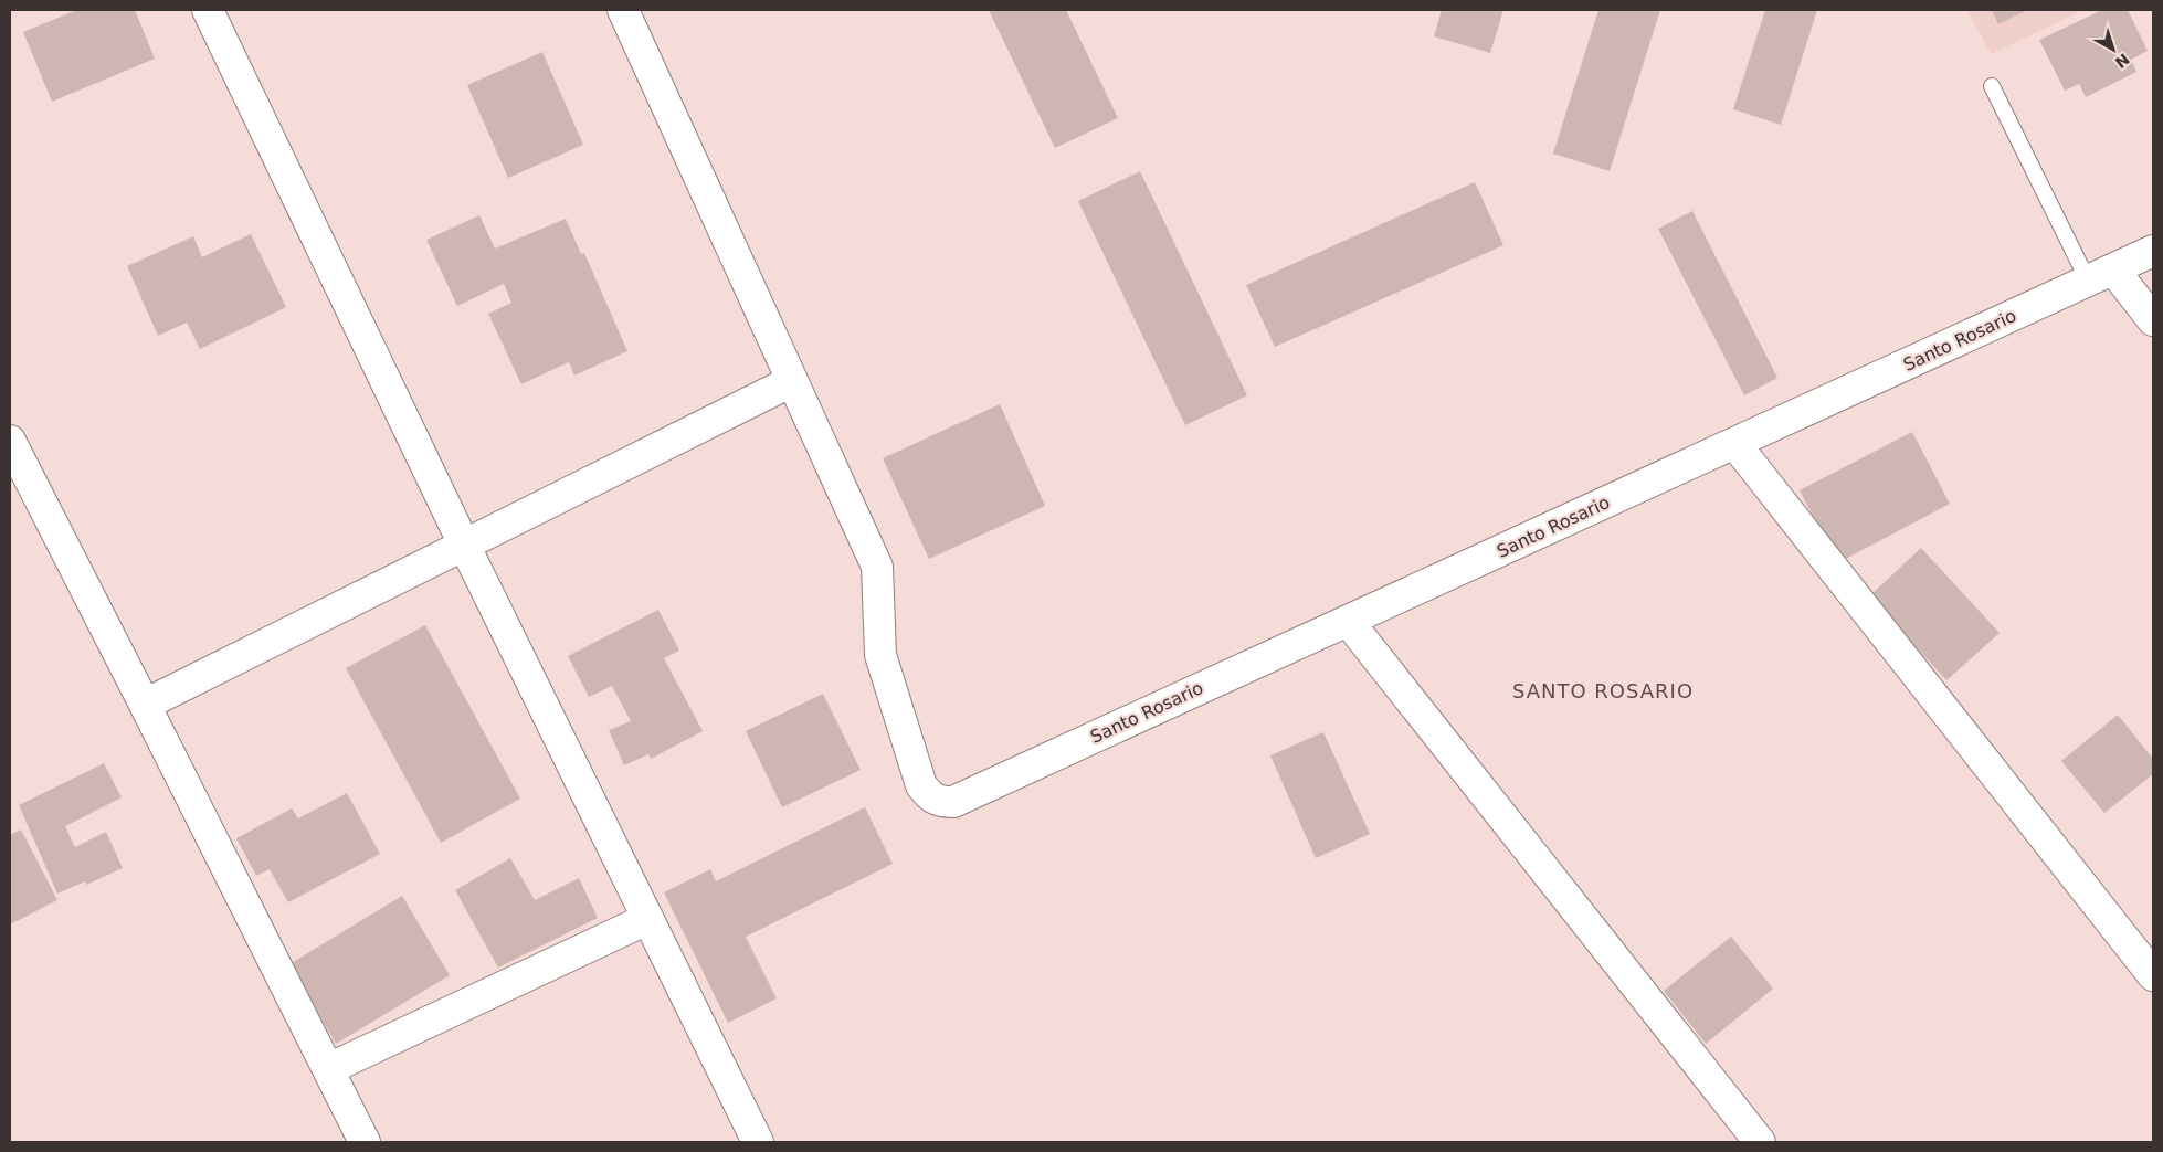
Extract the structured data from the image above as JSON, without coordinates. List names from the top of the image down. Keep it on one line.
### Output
{"streets":{"street":["Santo Rosario"]},"districts":["SANTO ROSARIO"],"north":"bottom right"}
